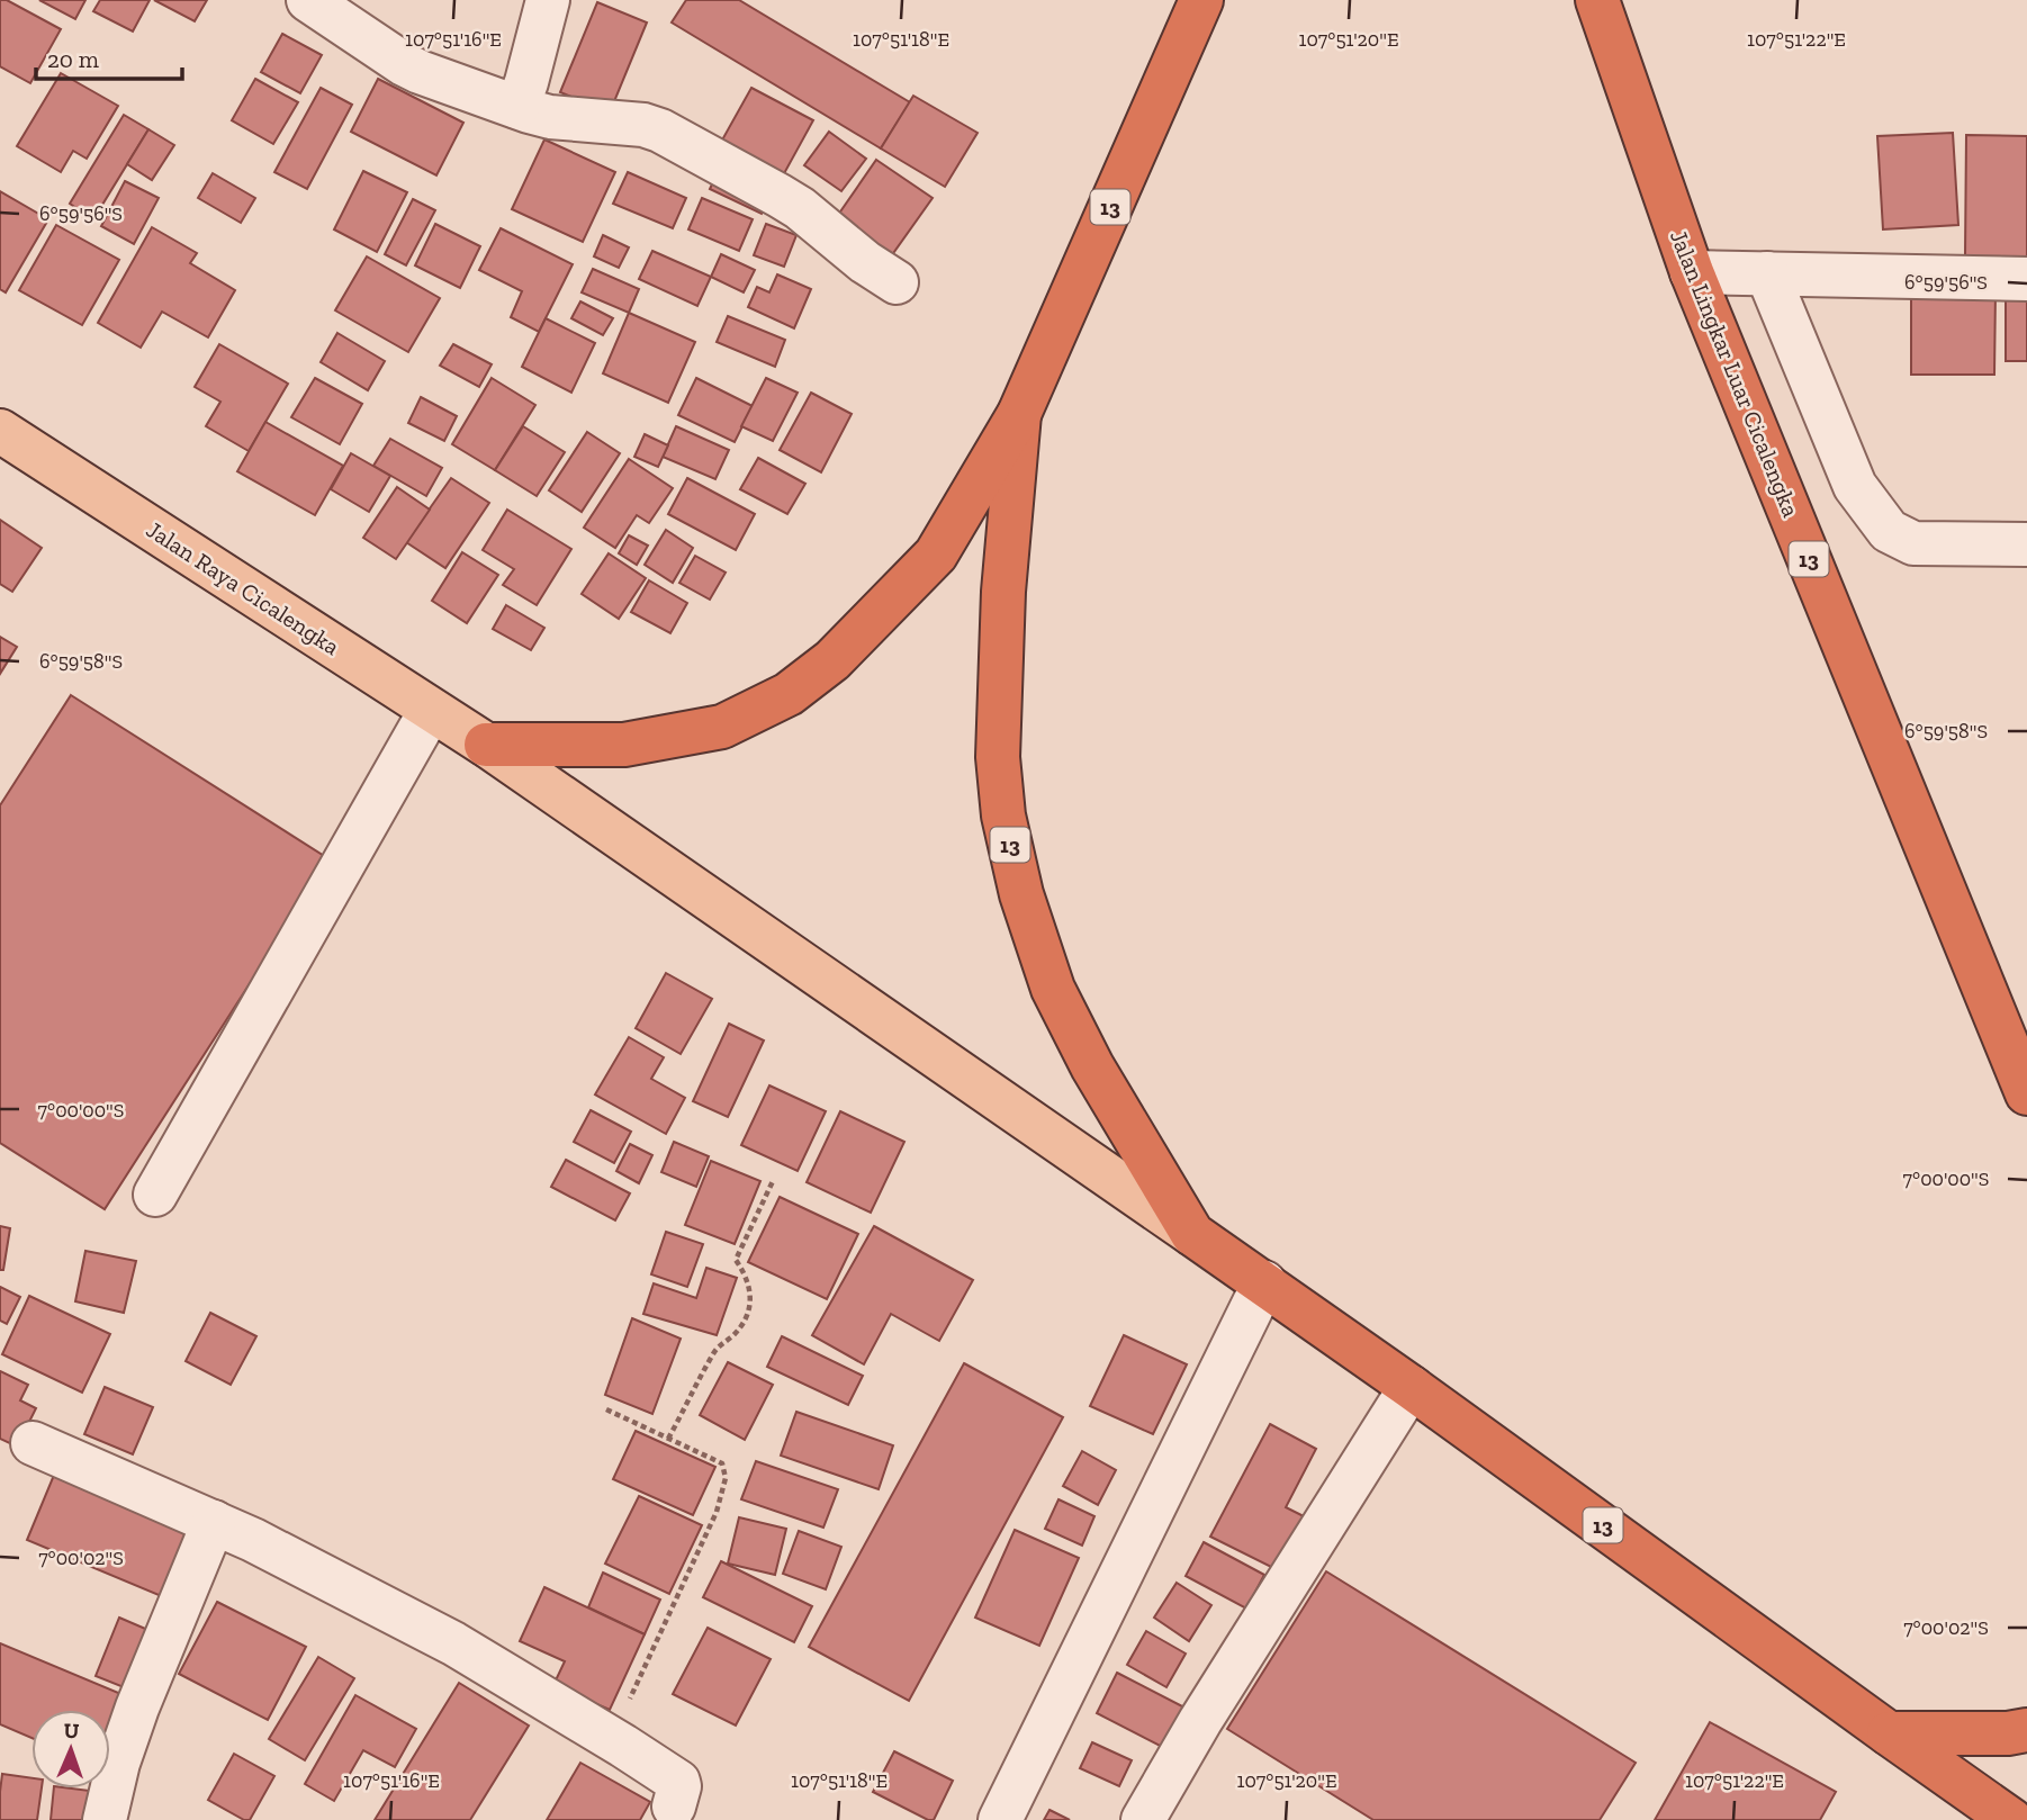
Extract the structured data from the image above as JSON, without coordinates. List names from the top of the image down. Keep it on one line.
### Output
{"streets":{"highway":["13","Jalan Lingkar Luar Cicalengka"],"main road":["Jalan Raya Cicalengka"]},"crossings":[["13","Jalan Raya Cicalengka"]],"scale_bar":"20 m","north":"top","coordinates":["107°51'16\"E","107°51'18\"E","107°51'20\"E","107°51'22\"E","6°59'56\"S","6°59'58\"S","7°00'00\"S","7°00'02\"S"]}
